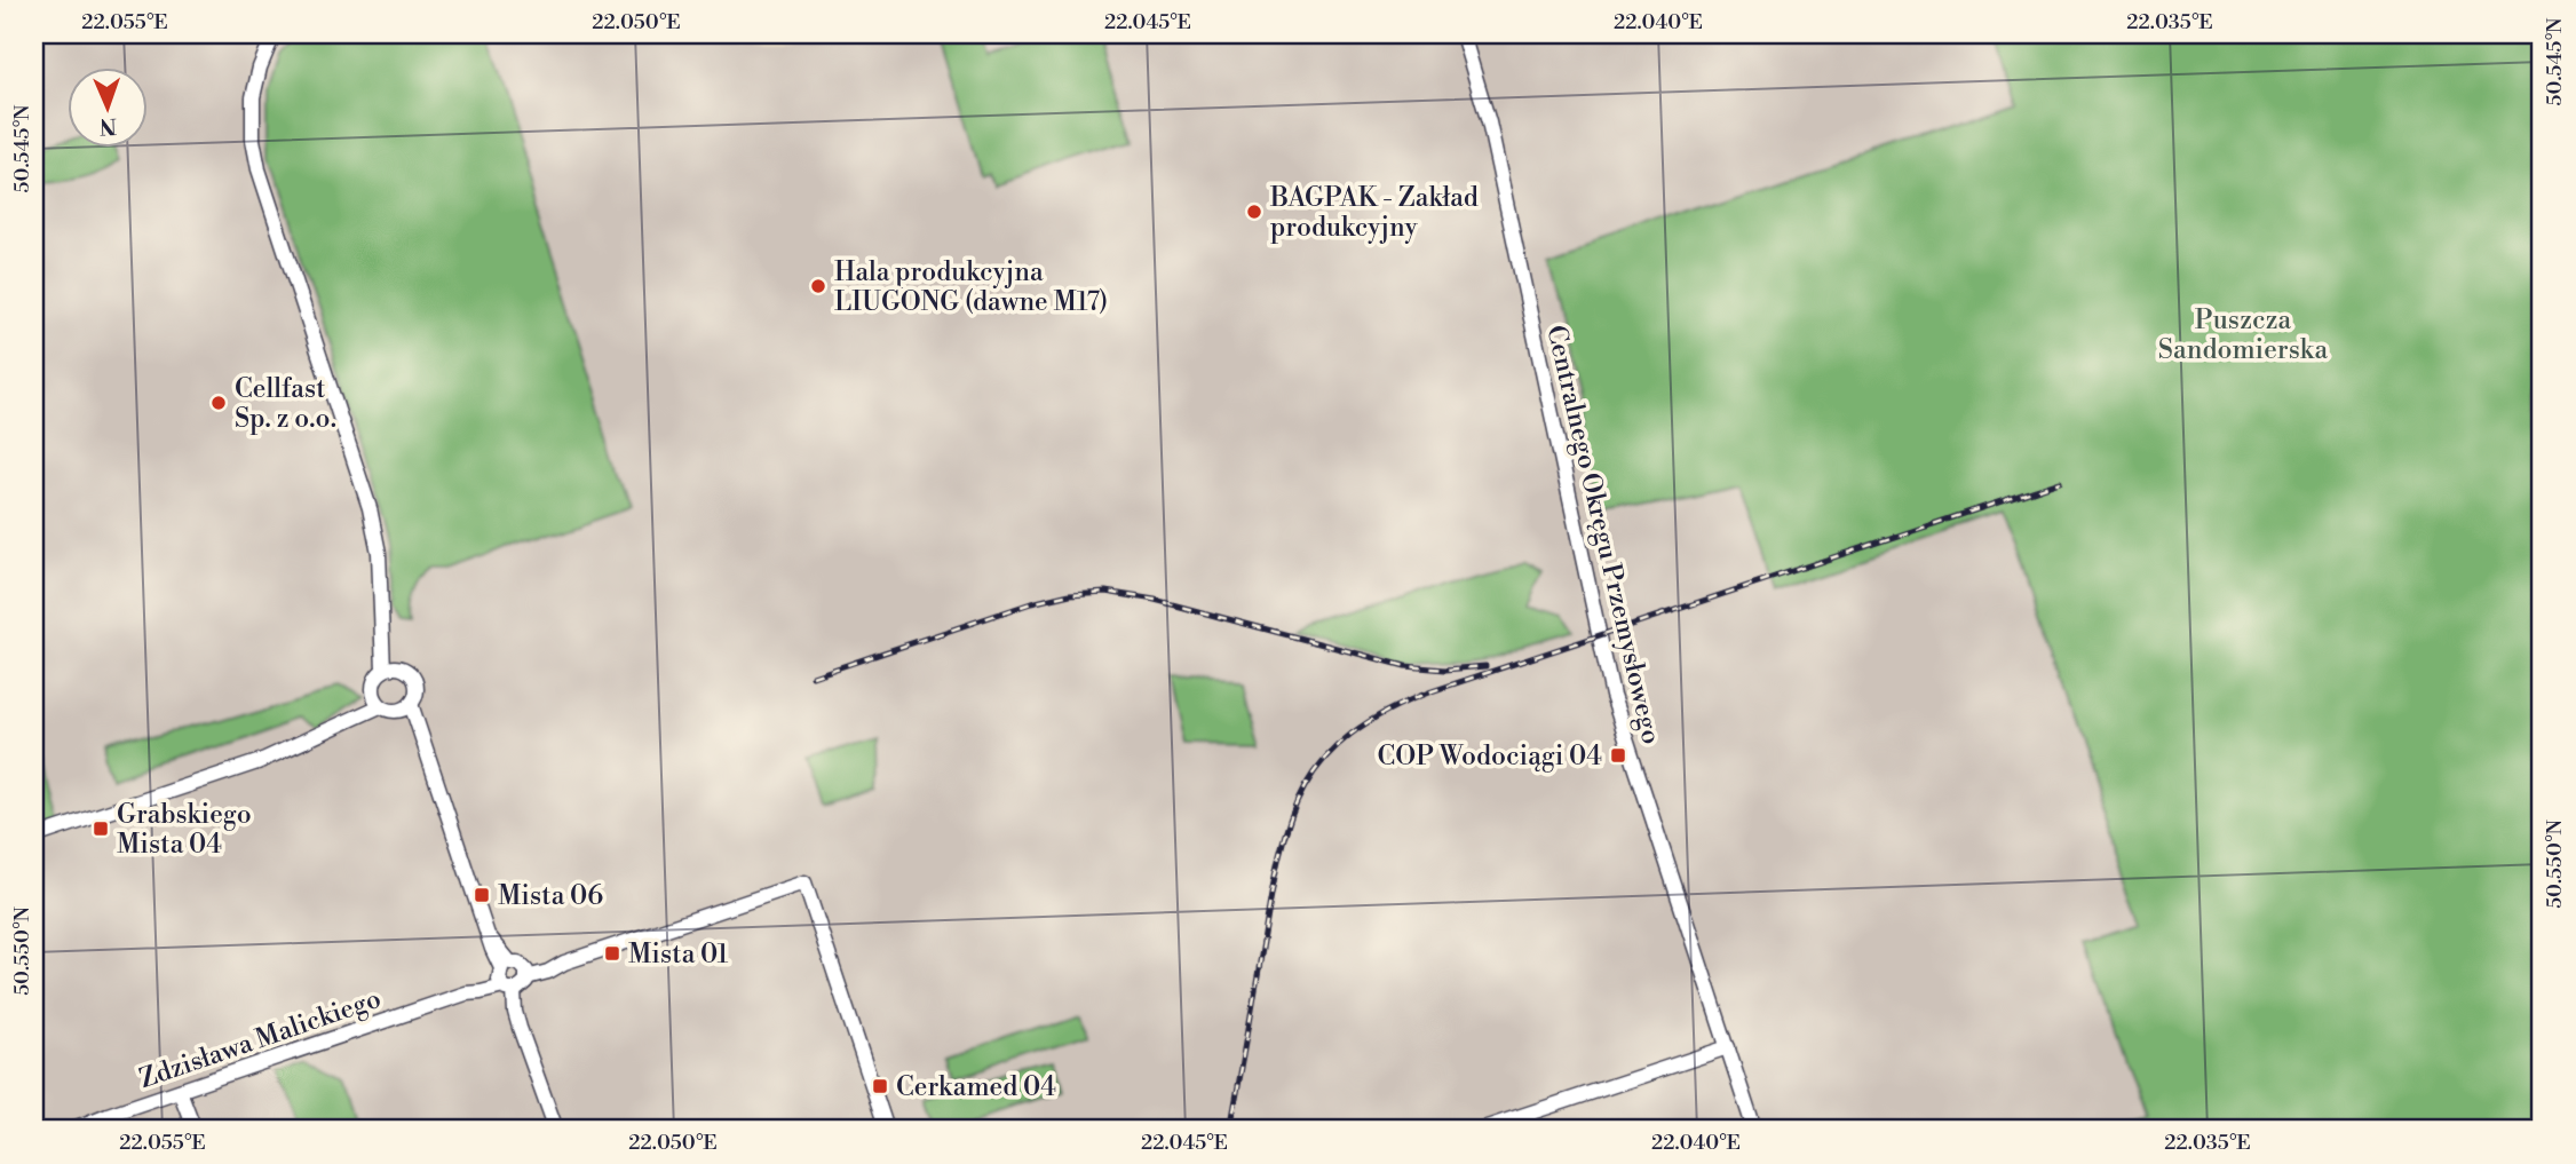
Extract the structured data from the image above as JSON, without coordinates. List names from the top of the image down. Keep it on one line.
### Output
{"streets":{"street":["Centralnego Okręgu Przemysłowego","Zdzisława Malickiego"]},"parks":["Puszcza Sandomierska"],"places":{"other":["BAGPAK - Zakład produkcyjny","Hala produkcyjna LIUGONG (dawne M17)","Cellfast Sp. z o.o."],"transit":["COP Wodociągi 04","Grabskiego Mista 04","Mista 06","Mista 01","Cerkamed 04"]},"north":"bottom","coordinates":["22.055°E","22.050°E","22.045°E","22.040°E","22.035°E","50.545°N","50.550°N"]}
